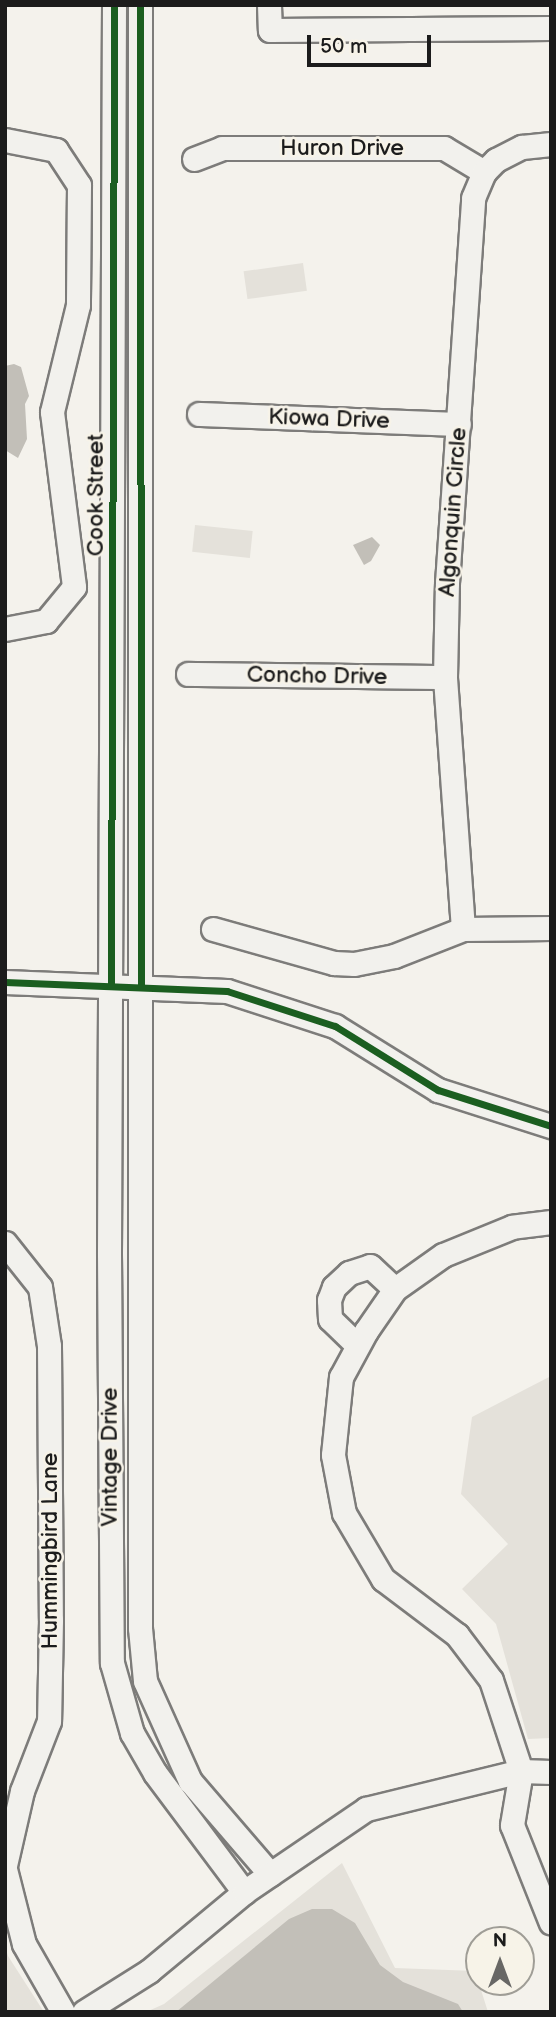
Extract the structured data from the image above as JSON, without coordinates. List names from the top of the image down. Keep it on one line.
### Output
{"streets":{"street":["Huron Drive","Kiowa Drive","Cook Street","Algonquin Circle","Concho Drive","Vintage Drive","Hummingbird Lane"]},"crossings":[["Huron Drive","Algonquin Circle"],["Kiowa Drive","Algonquin Circle"],["Cook Street","Vintage Drive"],["Algonquin Circle","Concho Drive"]],"scale_bar":"50 m","north":"top"}
